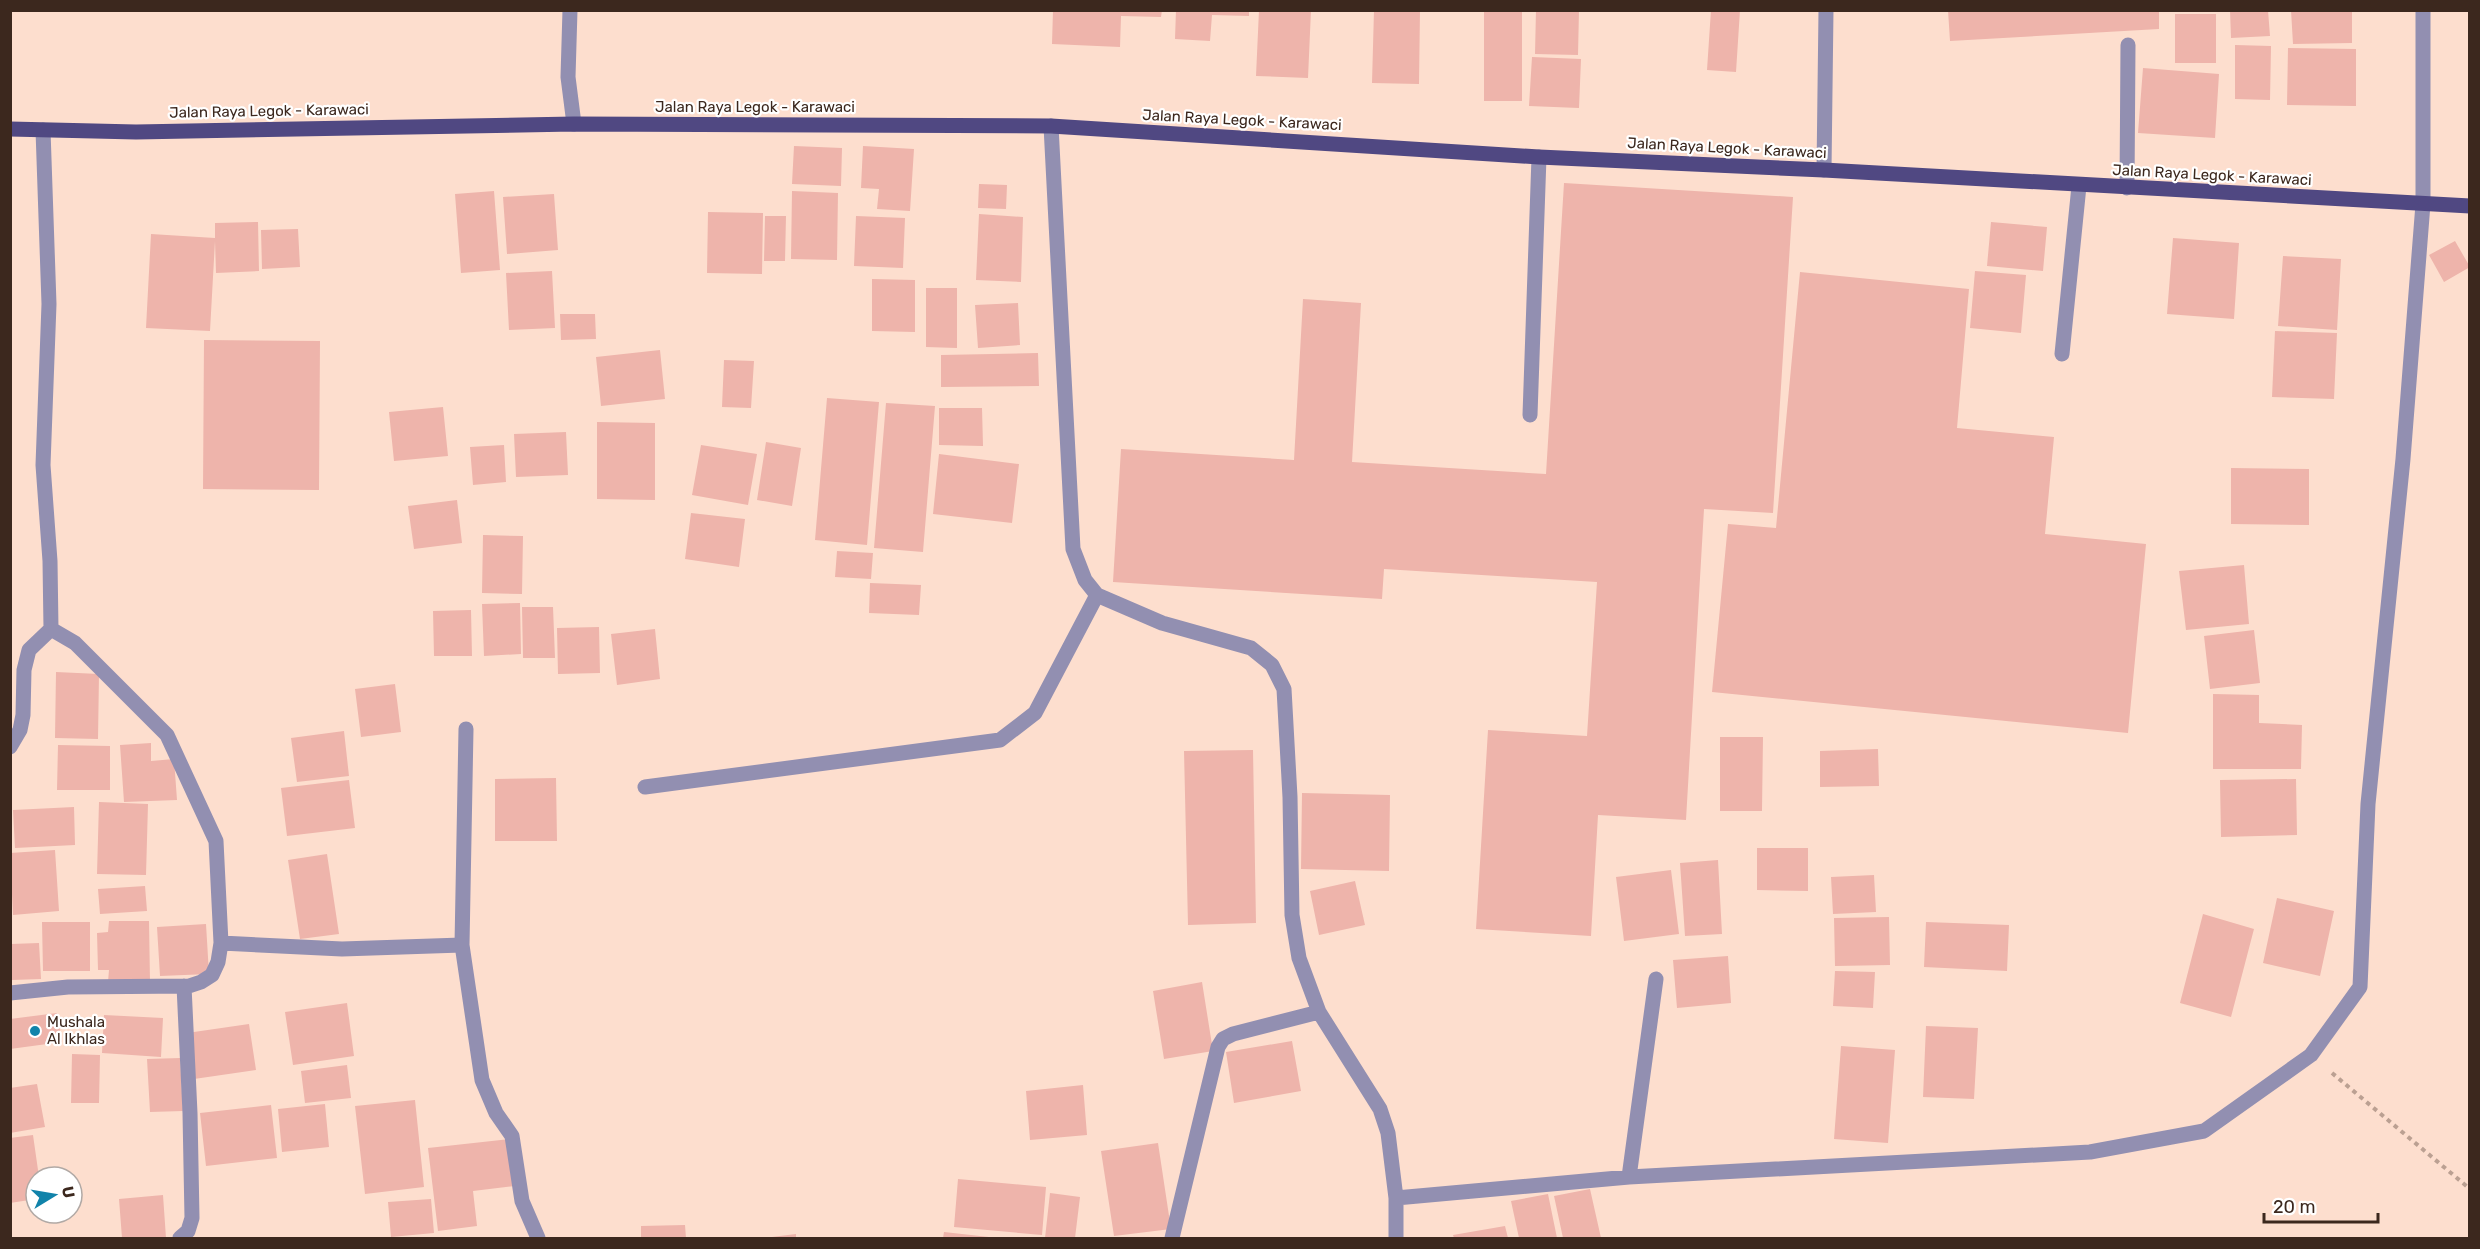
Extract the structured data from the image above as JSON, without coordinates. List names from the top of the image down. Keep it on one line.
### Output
{"streets":{"main road":["Jalan Raya Legok - Karawaci"]},"places":["Mushala Al Ikhlas"],"scale_bar":"20 m","north":"right"}
